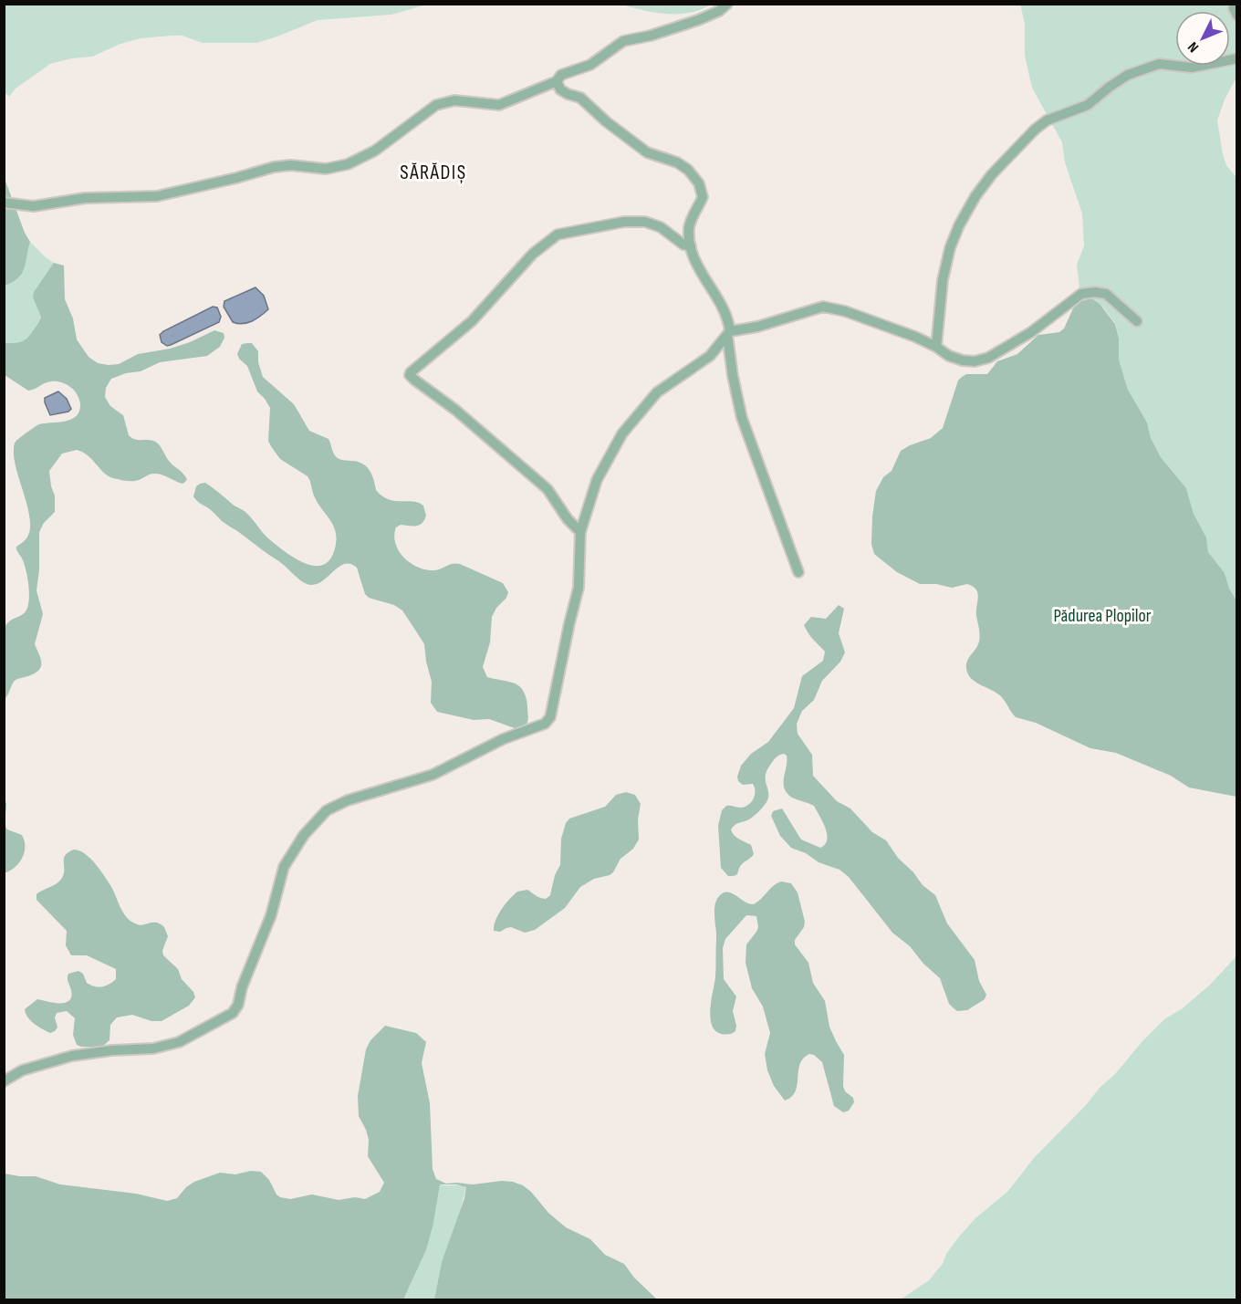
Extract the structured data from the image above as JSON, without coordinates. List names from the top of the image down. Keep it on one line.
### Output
{"districts":["SĂRĂDIȘ"],"parks":["Pădurea Plopilor"],"north":"bottom left"}
